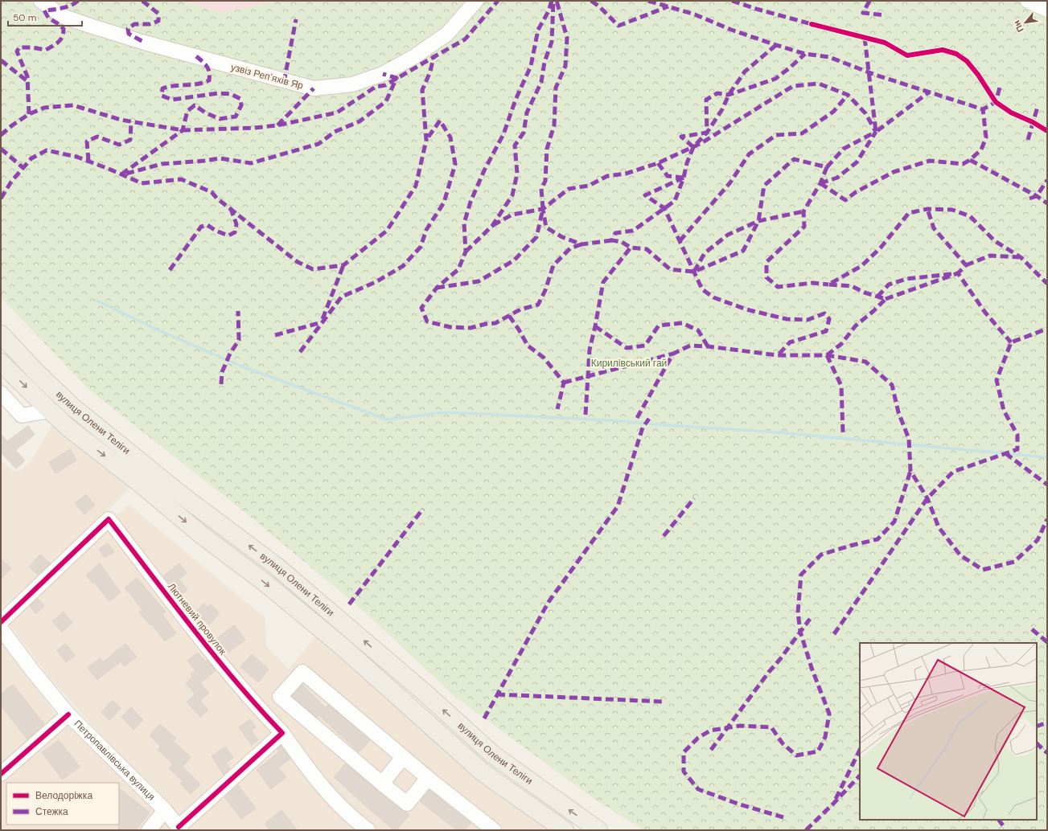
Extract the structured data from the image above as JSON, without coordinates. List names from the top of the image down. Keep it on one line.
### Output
{"streets":{"main road":["вулиця Олени Теліги"],"street":["узвіз Репʼяхів Яр","Лютневий провулок","Петропавлівська вулиця"]},"parks":["Кирилівський гай"],"legend":["Велодоріжка","Стежка"],"scale_bar":"50 m","north":"bottom left"}
